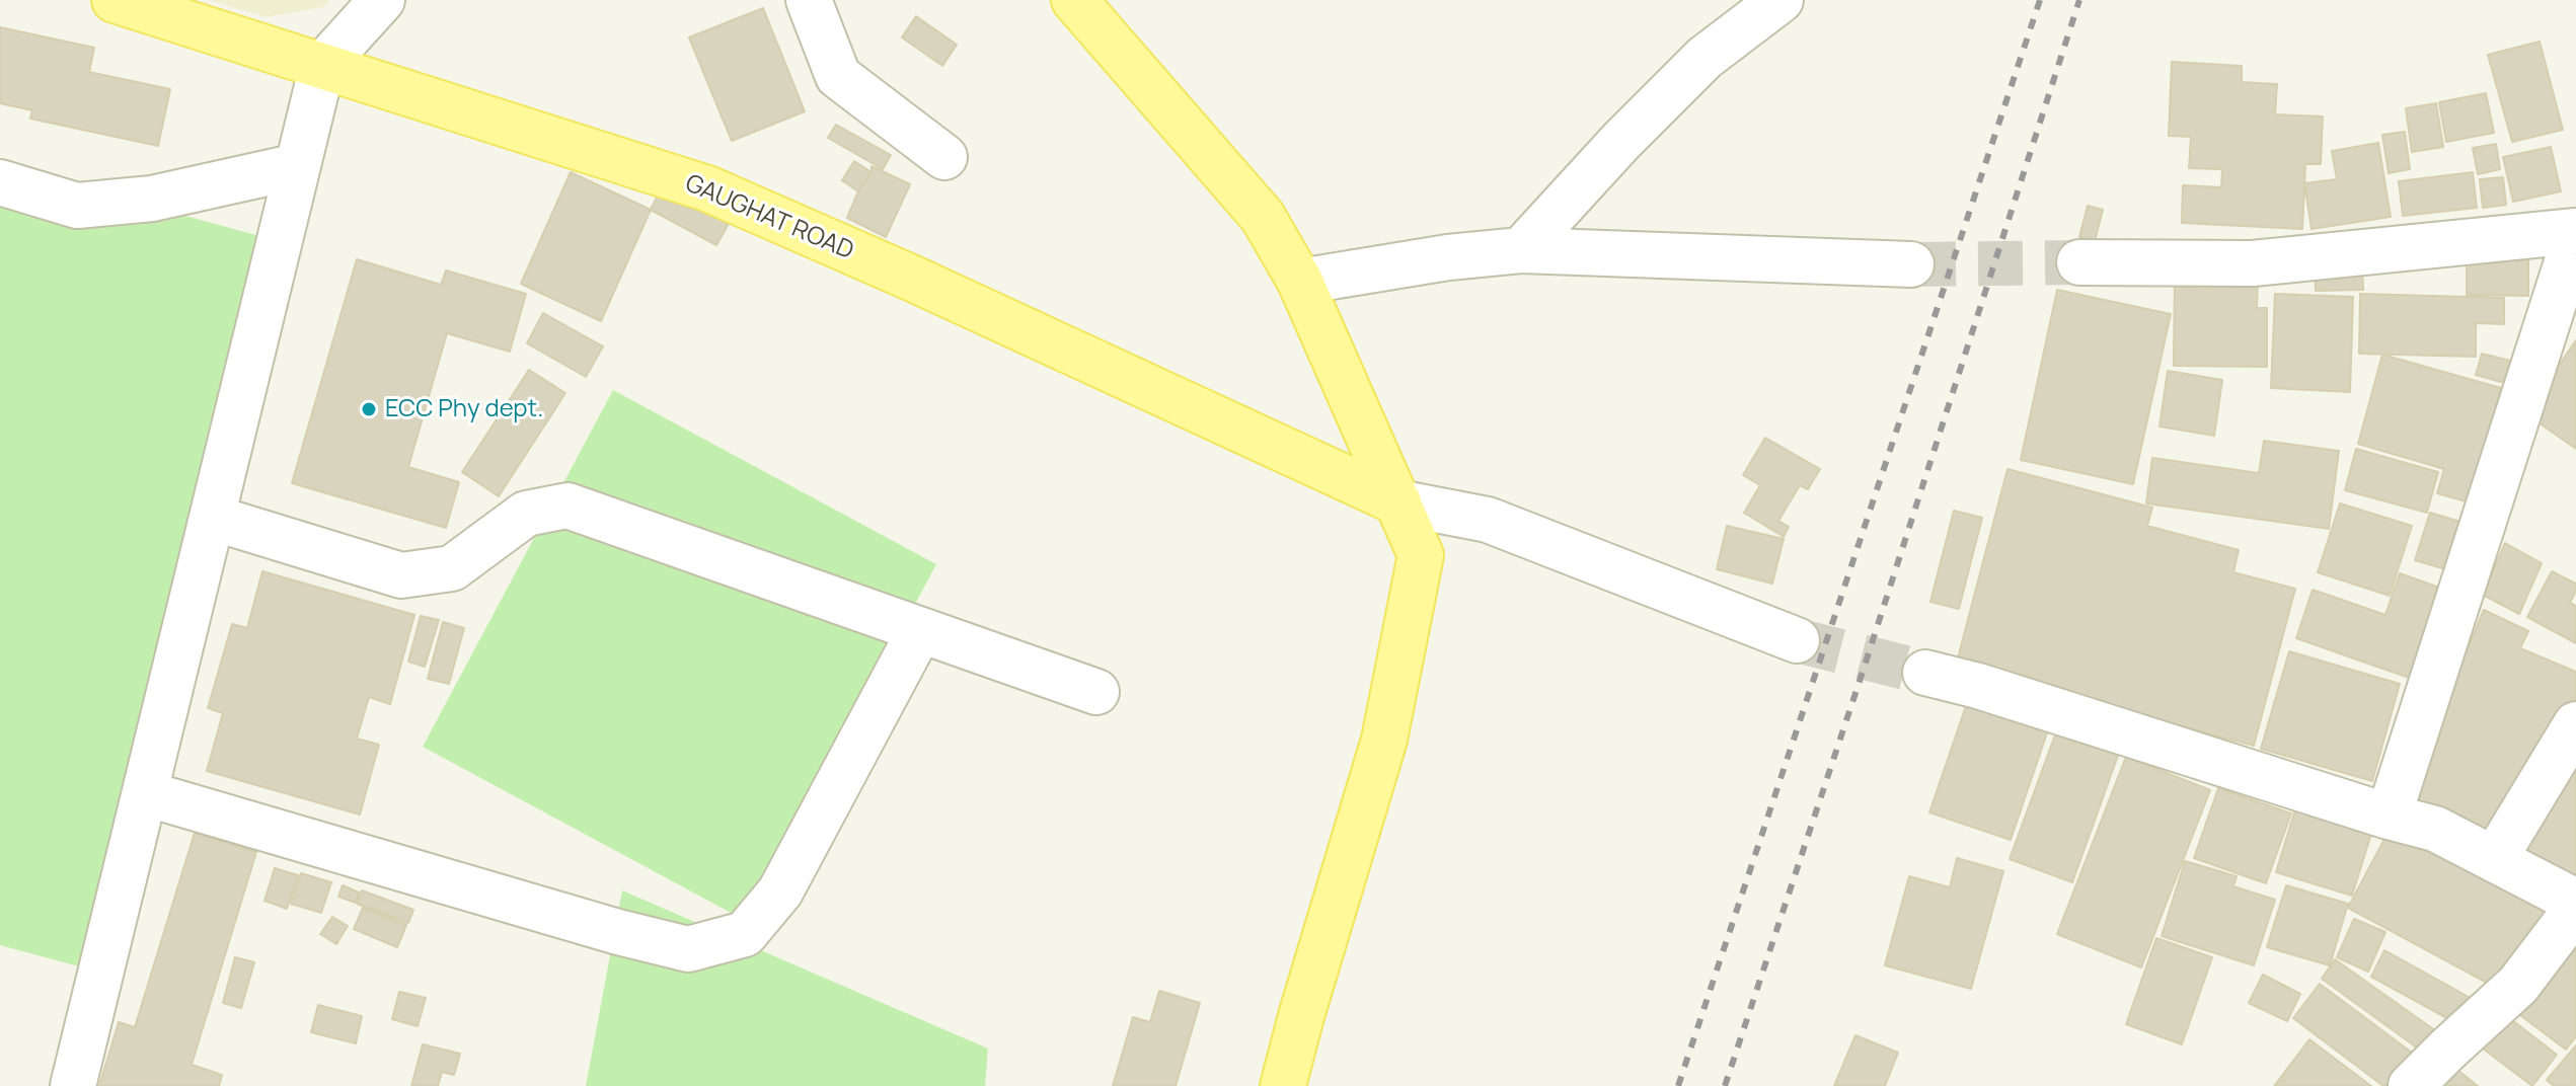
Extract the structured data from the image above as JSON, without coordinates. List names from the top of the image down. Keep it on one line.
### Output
{"streets":{"main road":["GAUGHAT ROAD"]},"places":["ECC Phy dept."]}
